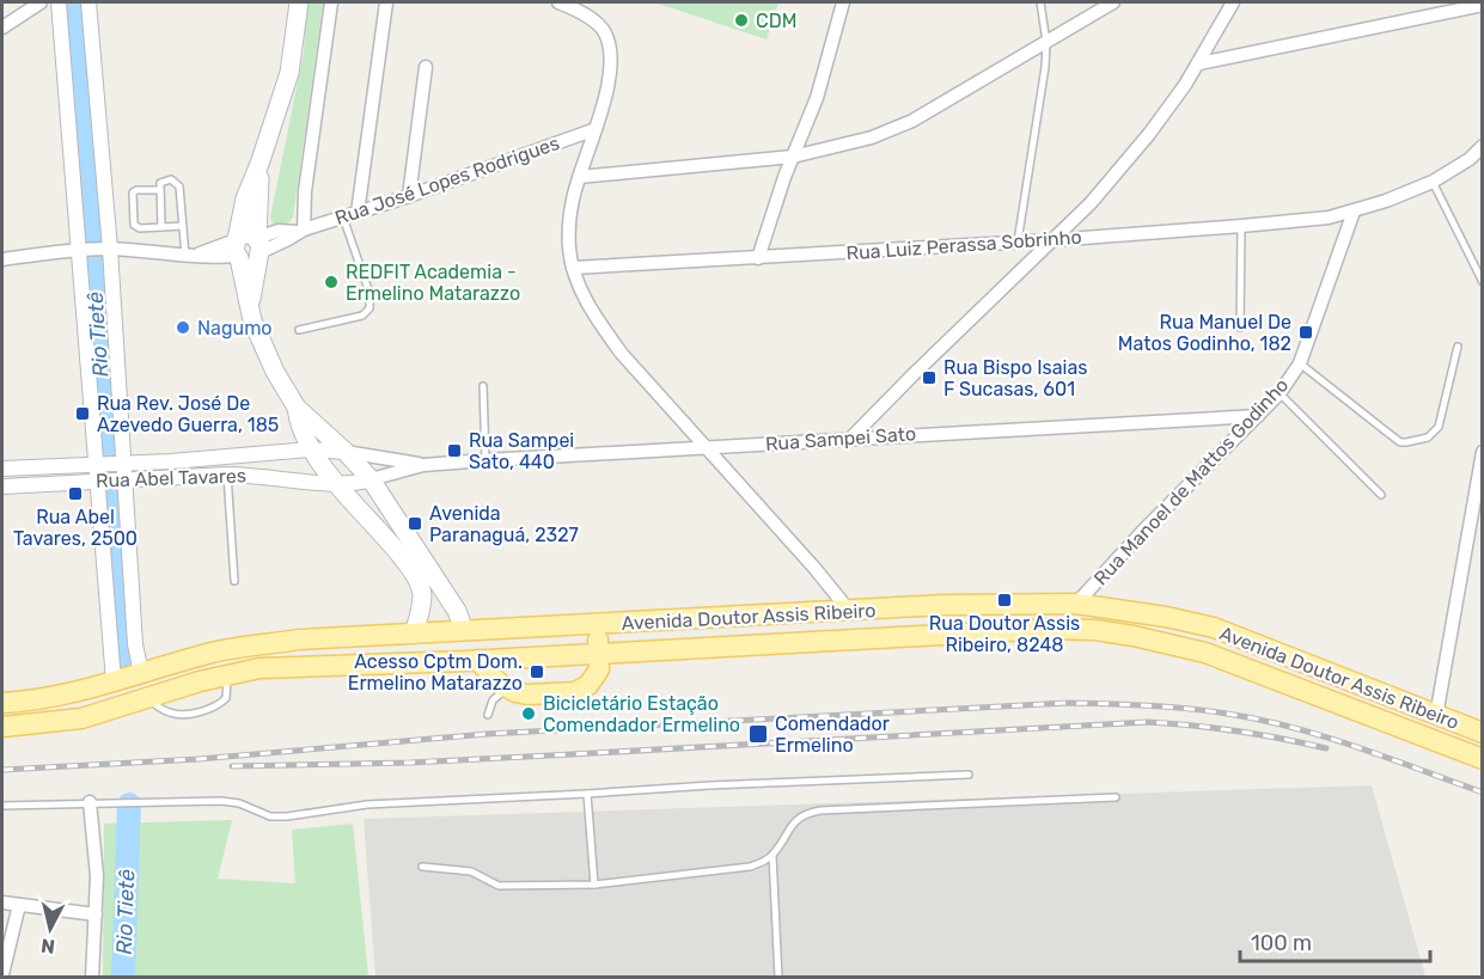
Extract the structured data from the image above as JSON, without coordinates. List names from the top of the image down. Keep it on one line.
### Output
{"streets":{"main road":["Avenida Doutor Assis Ribeiro"],"street":["Rua José Lopes Rodrigues","Rua Luiz Perassa Sobrinho","Rua Sampei Sato","Rua Abel Tavares","Rua Manoel de Mattos Godinho"]},"crossings":[["Rua Luiz Perassa Sobrinho","Rua Manoel de Mattos Godinho"],["Rua Sampei Sato","Rua Abel Tavares"],["Rua Sampei Sato","Rua Manoel de Mattos Godinho"],["Rua Manoel de Mattos Godinho","Avenida Doutor Assis Ribeiro"]],"water":["Rio Tietê"],"places":{"other":["CDM","REDFIT Academia - Ermelino Matarazzo","Nagumo","Bicicletário Estação Comendador Ermelino"],"transit":["Rua Manuel De Matos Godinho, 182","Rua Bispo Isaias F Sucasas, 601","Rua Rev. José De Azevedo Guerra, 185","Rua Sampei Sato, 440","Rua Abel Tavares, 2500","Avenida Paranaguá, 2327","Rua Doutor Assis Ribeiro, 8248","Acesso Cptm Dom. Ermelino Matarazzo","Comendador Ermelino"]},"scale_bar":"100 m","north":"bottom"}
